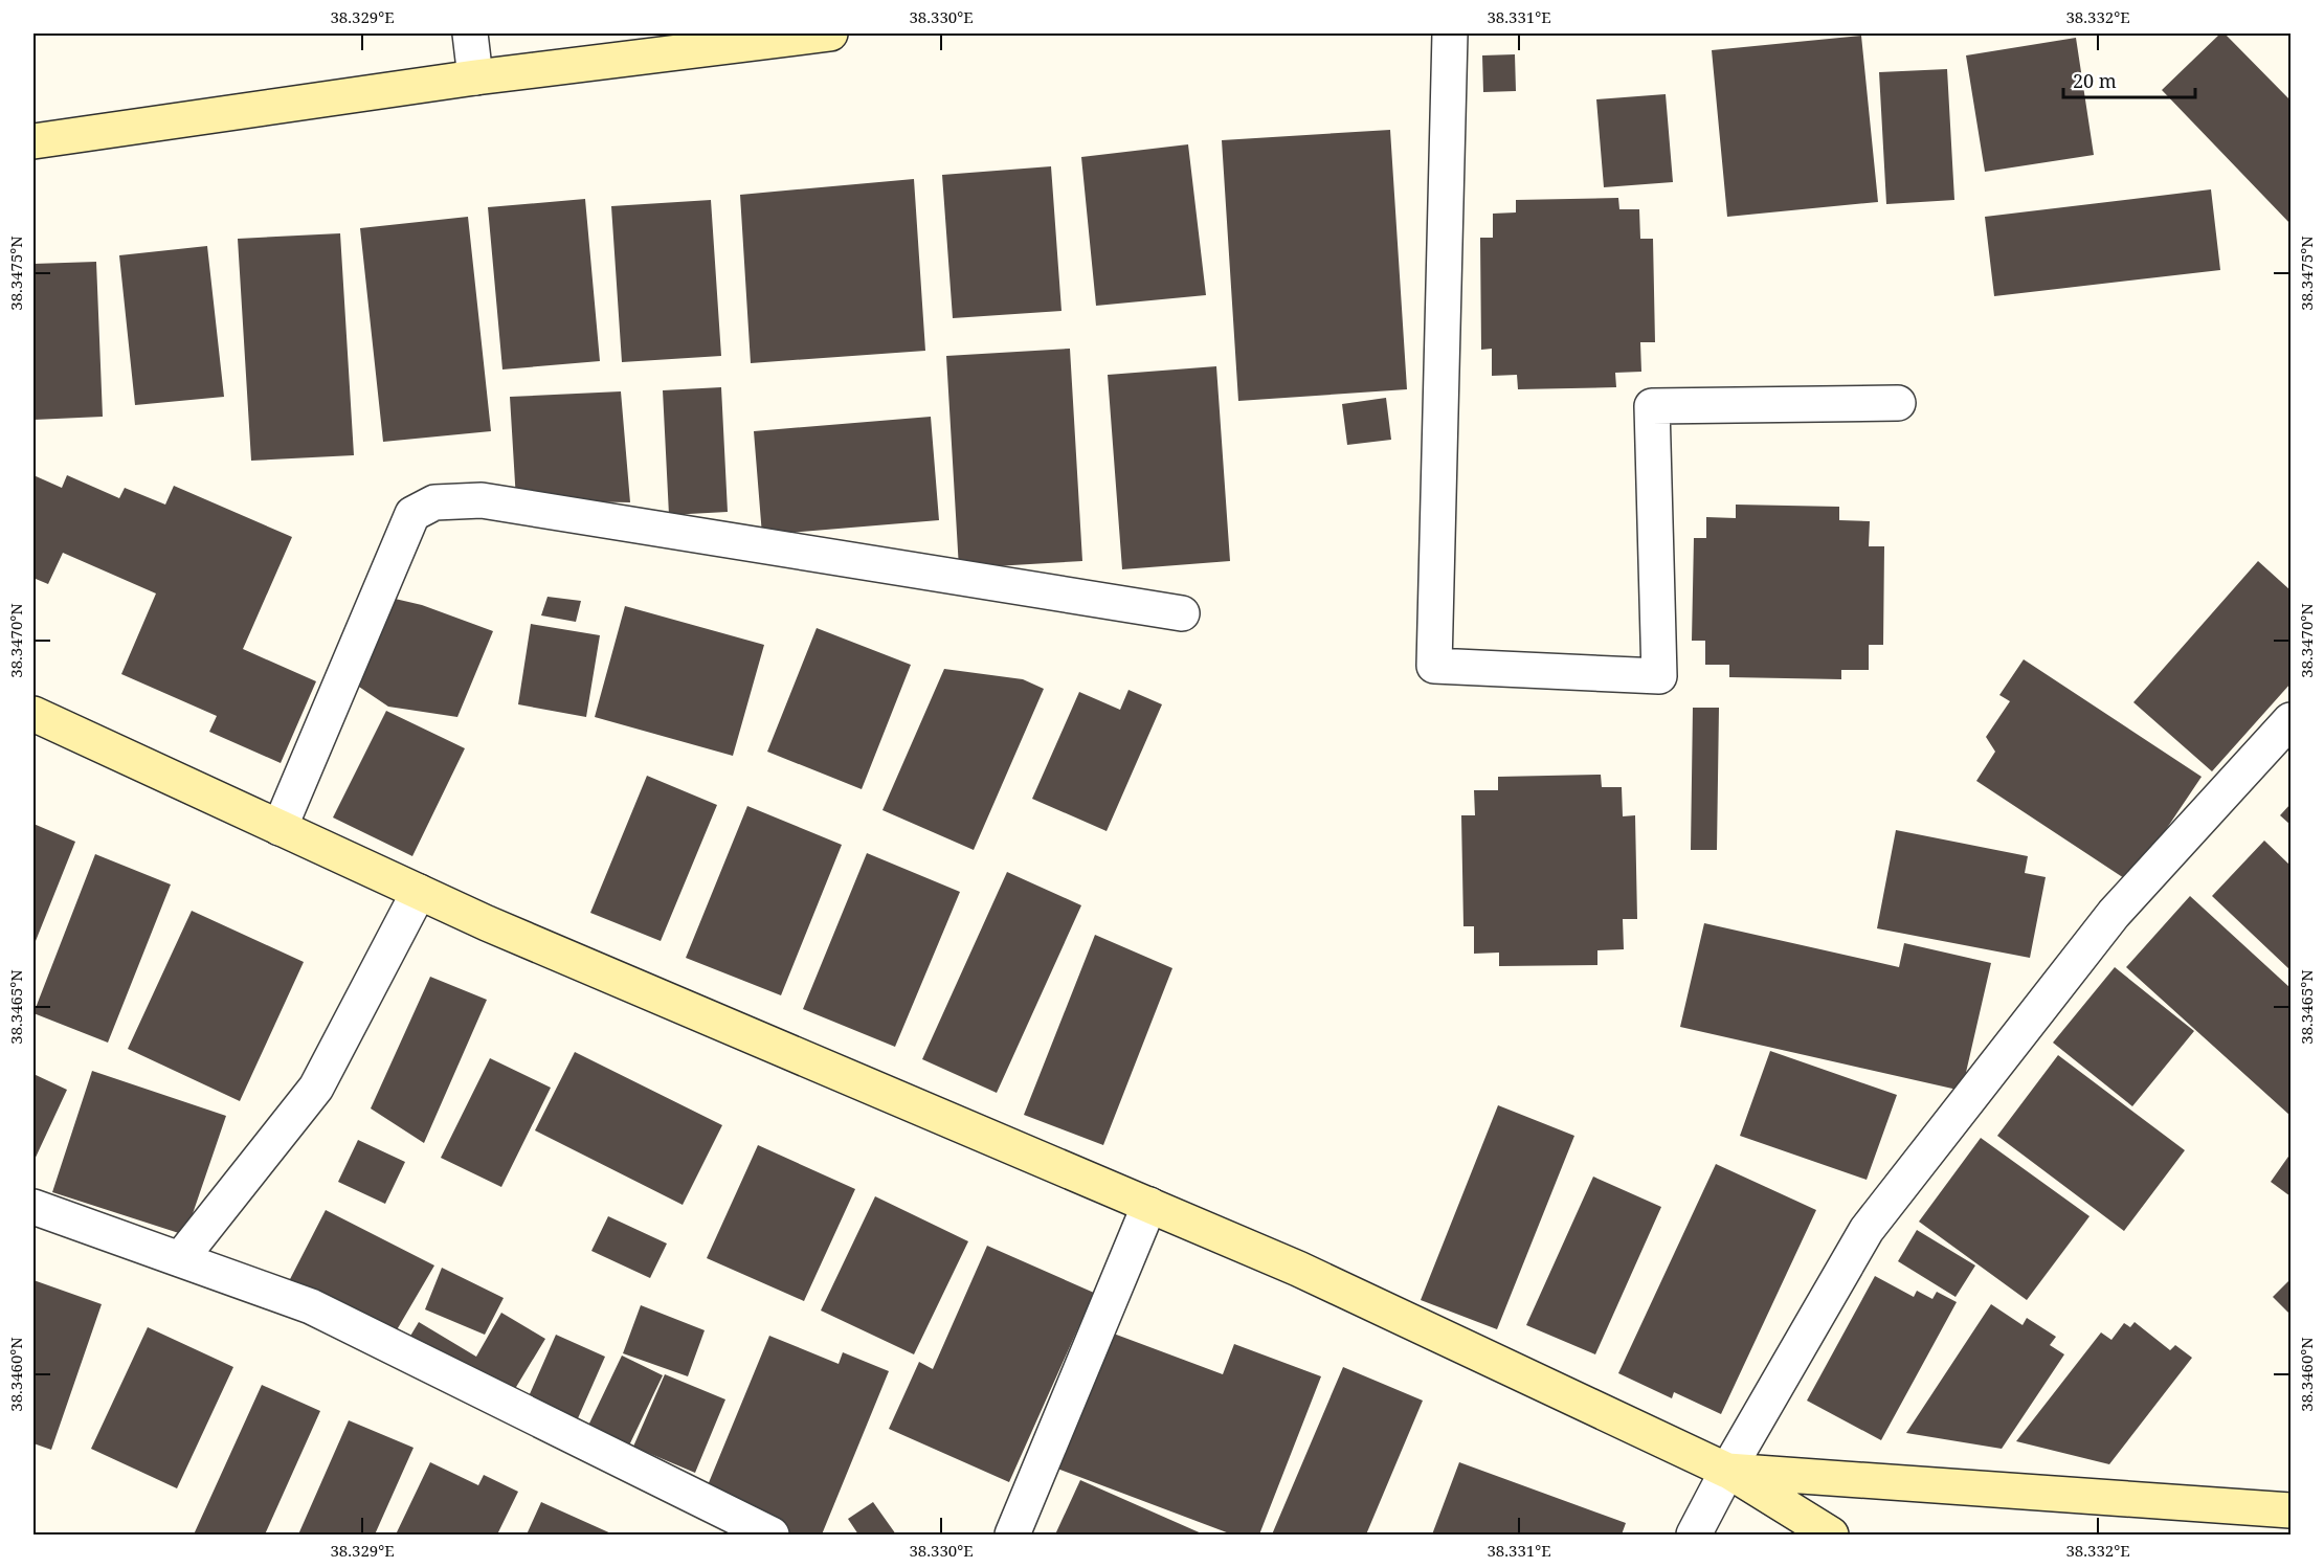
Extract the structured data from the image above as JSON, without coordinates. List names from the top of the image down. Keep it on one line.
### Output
{"scale_bar":"20 m","coordinates":["38.329°E","38.330°E","38.331°E","38.332°E","38.3475°N","38.3470°N","38.3465°N","38.3460°N"]}
